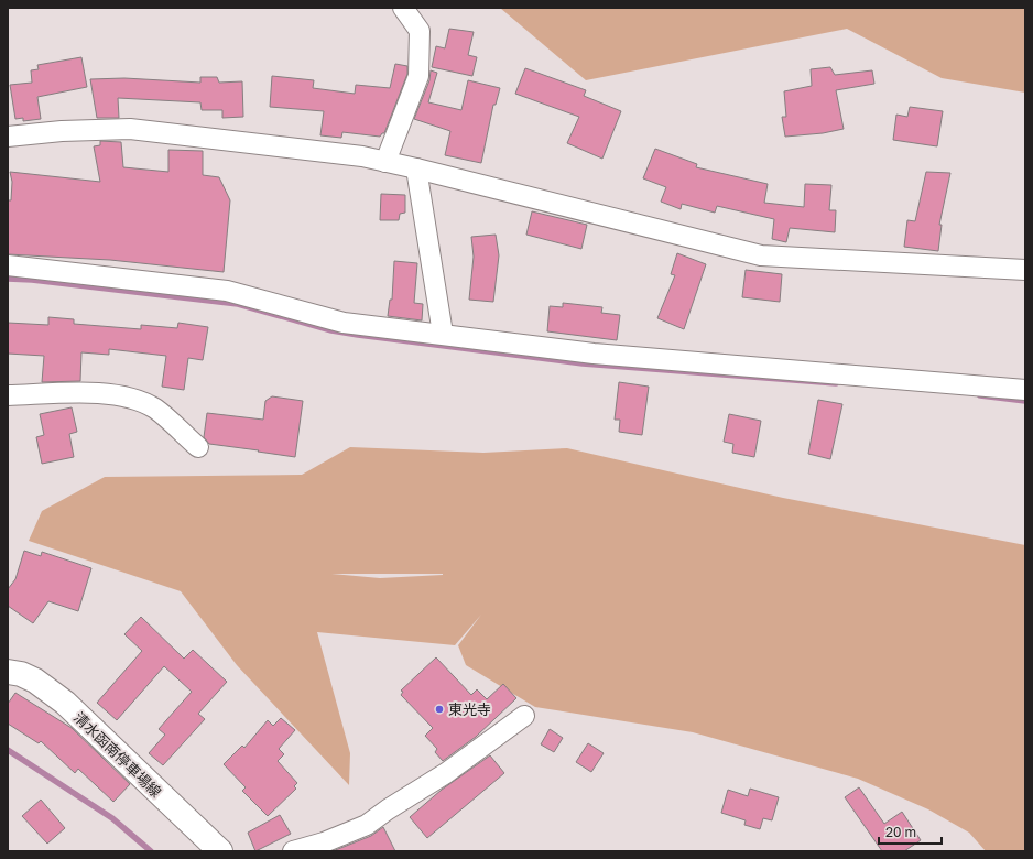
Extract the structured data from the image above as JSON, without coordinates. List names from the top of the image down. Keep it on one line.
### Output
{"streets":{"main road":["清水函南停車場線"]},"places":["東光寺"],"scale_bar":"20 m"}
